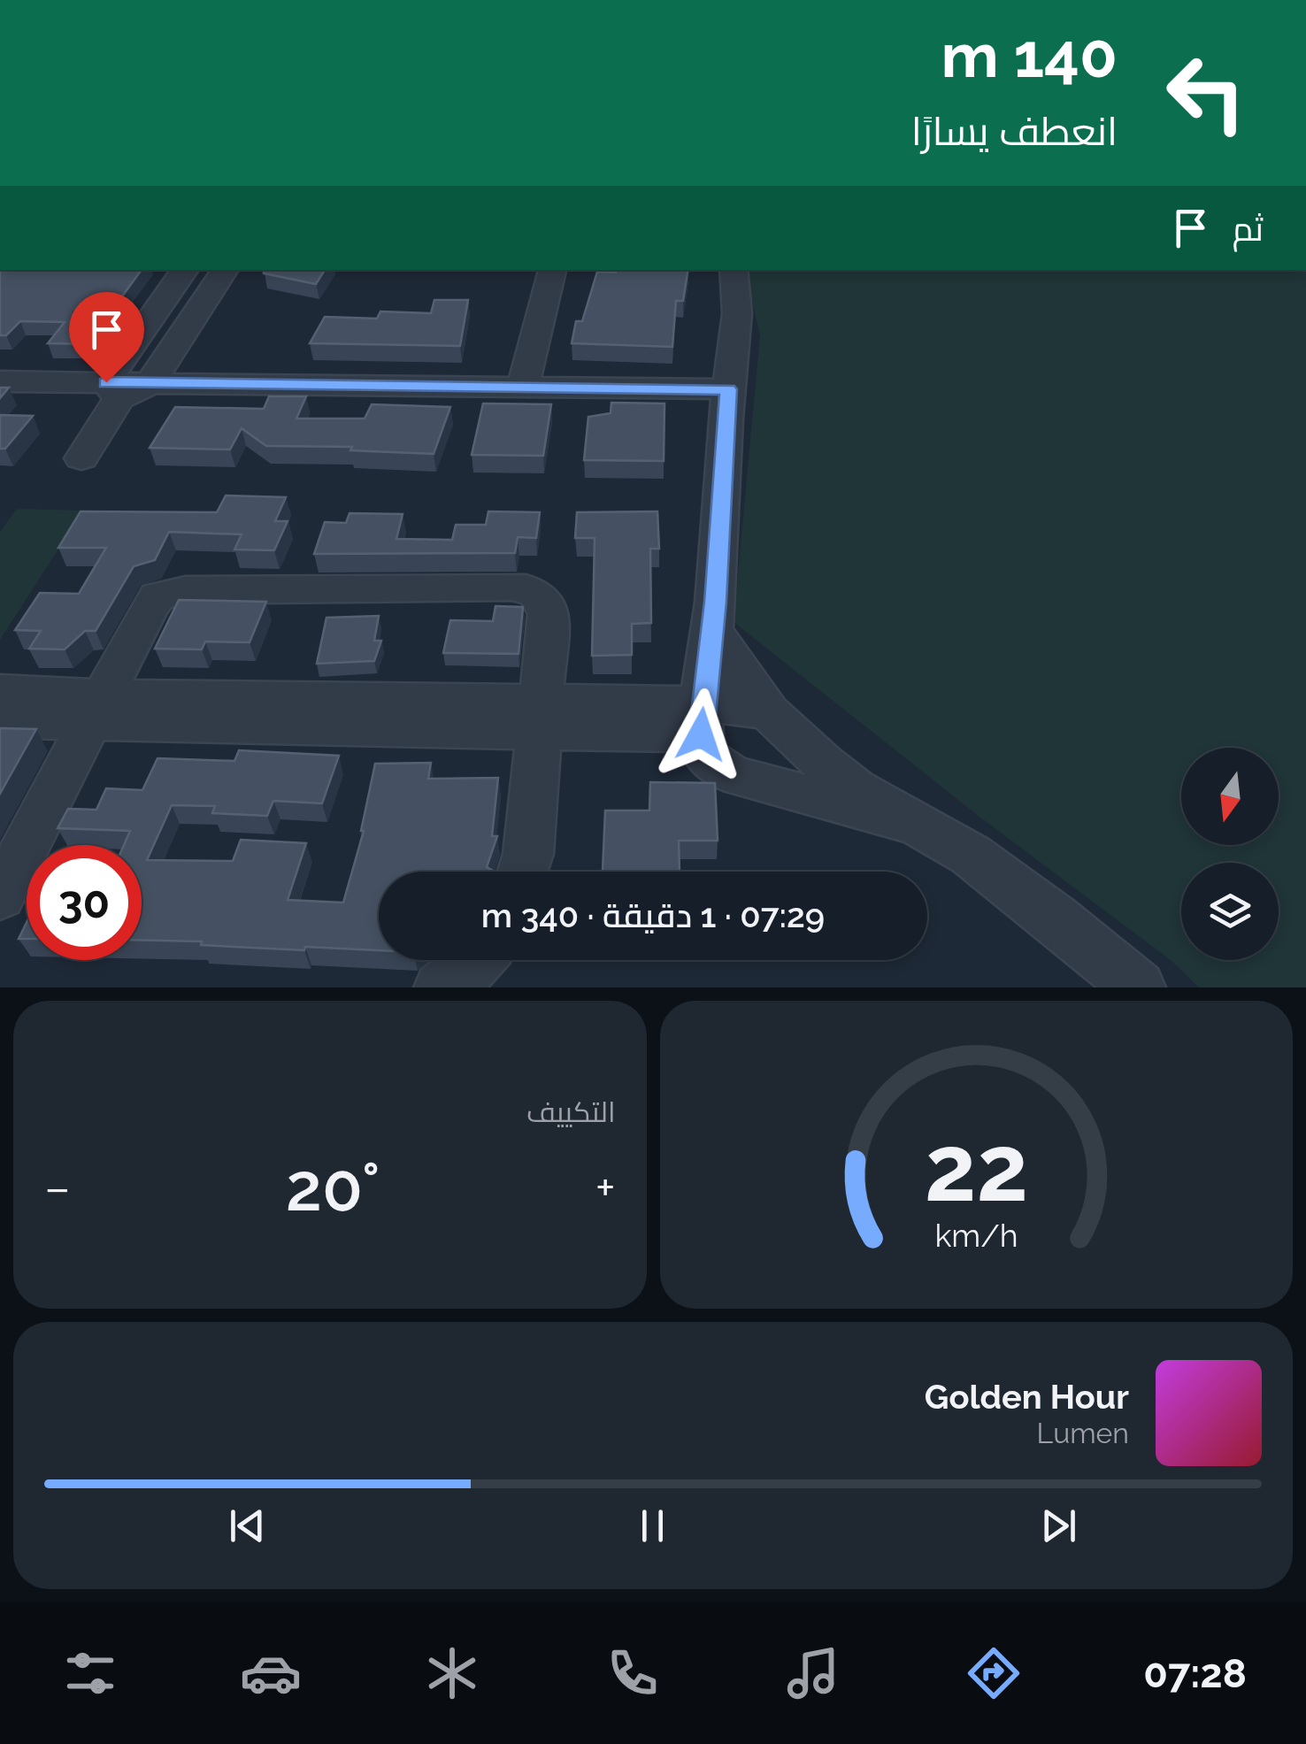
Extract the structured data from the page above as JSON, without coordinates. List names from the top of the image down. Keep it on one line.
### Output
{"north":"bottom","page":{"turn":["140 m","انعطف يسارًا"],"then":"ثم","limit":"30","trip":"07:29 · 1 دقيقة · 340 m","tile":"التكييف","heat":["−","20°","+"],"song":["Golden Hour","Lumen"],"tabs":"07:28","gauge":["22","km/h"]}}
